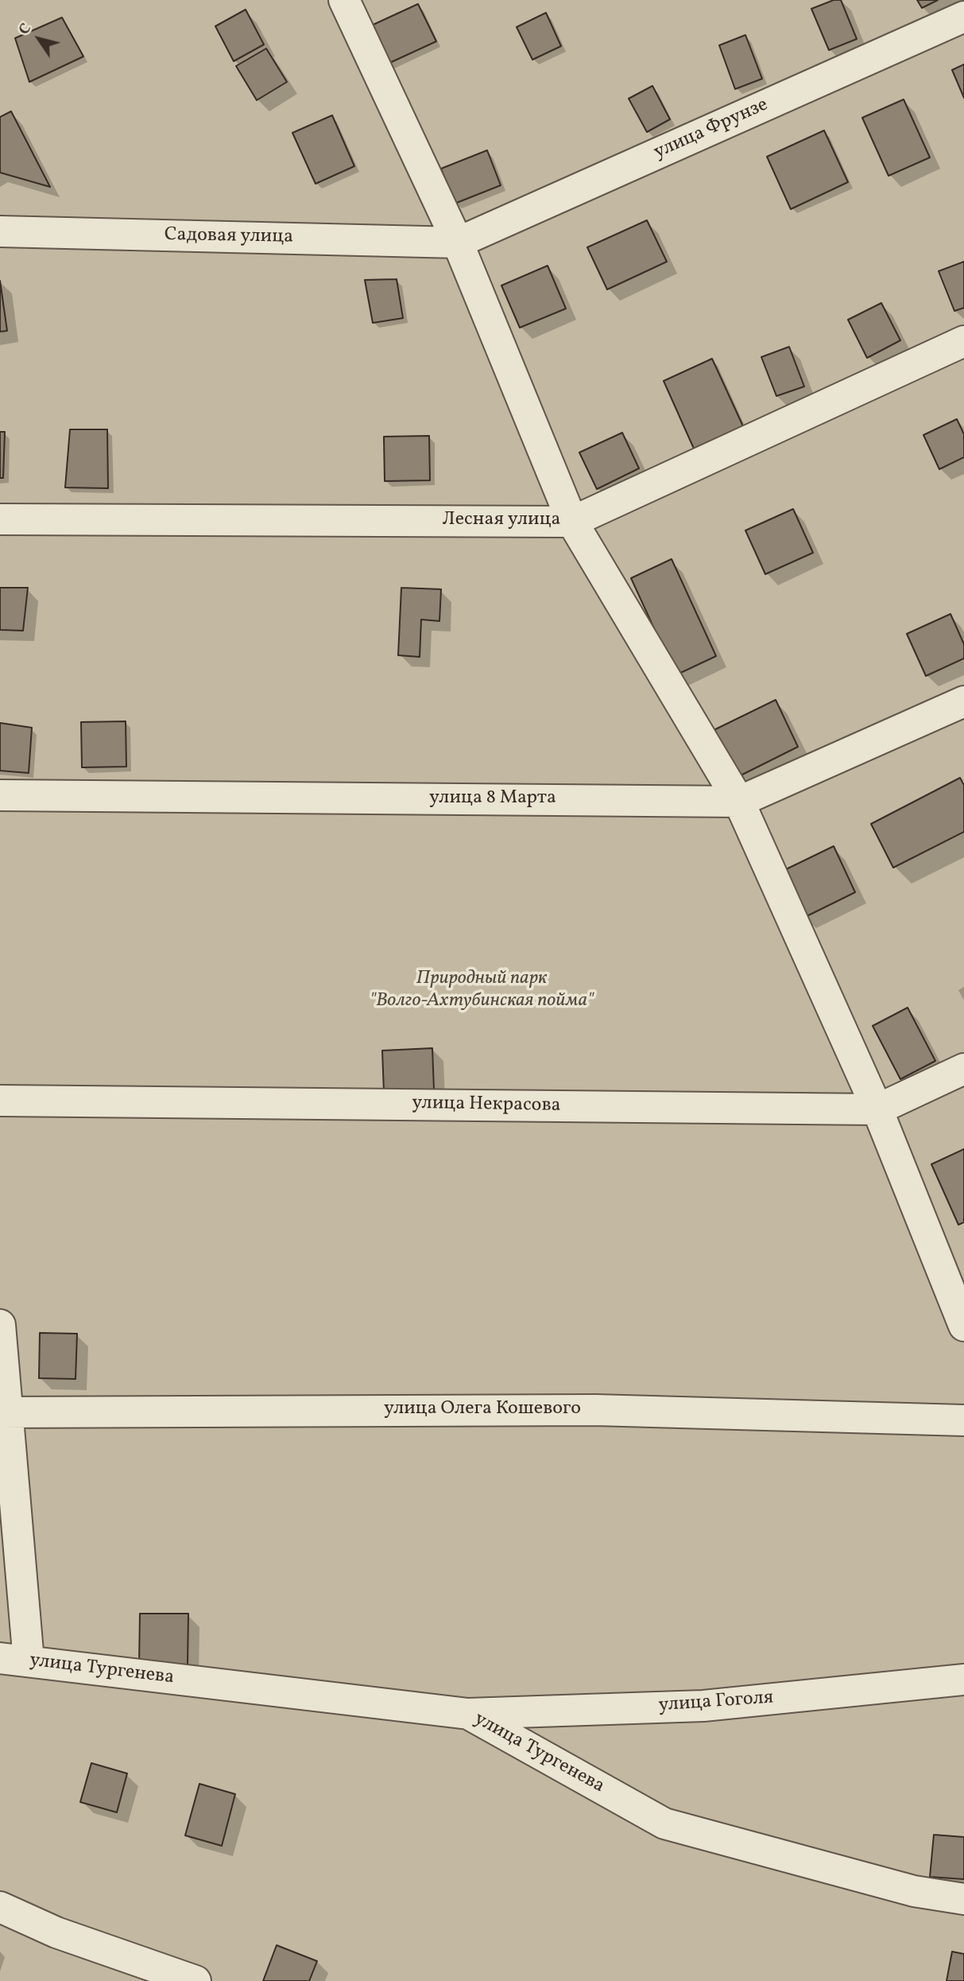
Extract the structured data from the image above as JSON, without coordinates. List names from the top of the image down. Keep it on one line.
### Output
{"streets":{"street":["улица Фрунзе","Садовая улица","Лесная улица","улица 8 Марта","улица Некрасова","улица Олега Кошевого","улица Тургенева","улица Гоголя"]},"crossings":[["улица Фрунзе","Садовая улица"],["улица Тургенева","улица Гоголя"]],"parks":["Природный парк \"Волго-Ахтубинская пойма\""],"north":"top left"}
